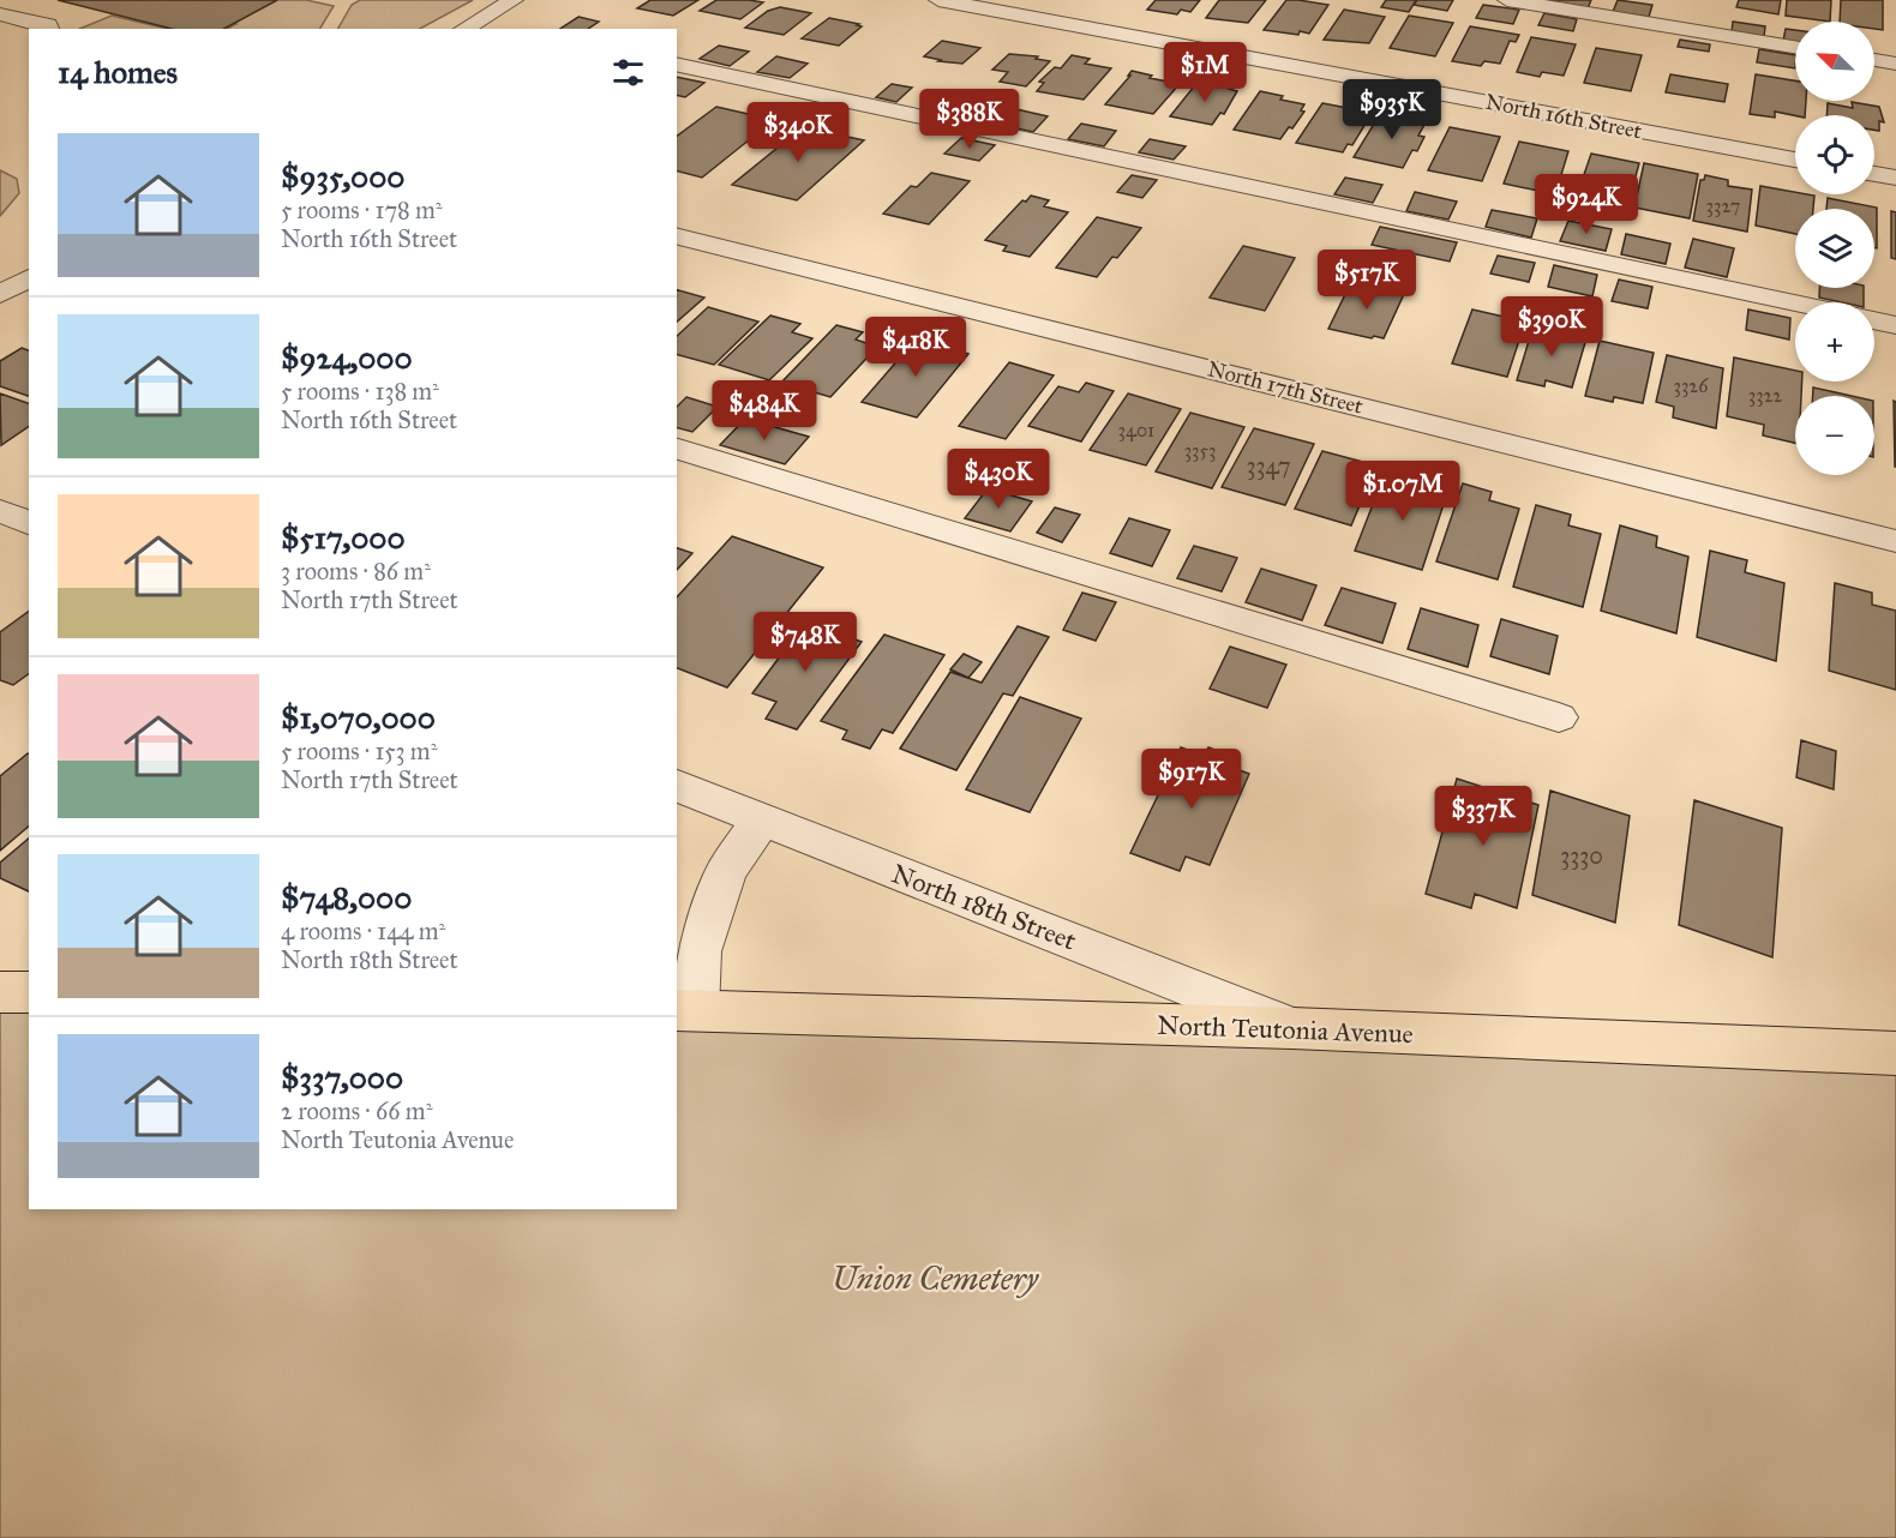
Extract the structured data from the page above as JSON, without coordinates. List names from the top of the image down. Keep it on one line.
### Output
{"streets":{"main road":["North Teutonia Avenue"],"street":["North 16th Street","North 17th Street","North 18th Street"]},"crossings":[["North 18th Street","North Teutonia Avenue"]],"parks":["Union Cemetery"],"house_numbers":["3327","3326","3322","3401","3353","3347","3330"],"north":"top left","page":{"map_buttons":["+","−"],"heading":"14 homes","price":["$1M","$935K","$388K","$340K","$924K","$517K","$390K","$418K","$484K","$430K","$1.07M","$748K","$917K","$337K"],"list":[{"name":"$935,000","note":"5 rooms · 178 m² · North 16th Street"},{"name":"$924,000","note":"5 rooms · 138 m² · North 16th Street"},{"name":"$517,000","note":"3 rooms · 86 m² · North 17th Street"},{"name":"$1,070,000","note":"5 rooms · 153 m² · North 17th Street"},{"name":"$748,000","note":"4 rooms · 144 m² · North 18th Street"},{"name":"$337,000","note":"2 rooms · 66 m² · North Teutonia Avenue"}]}}
